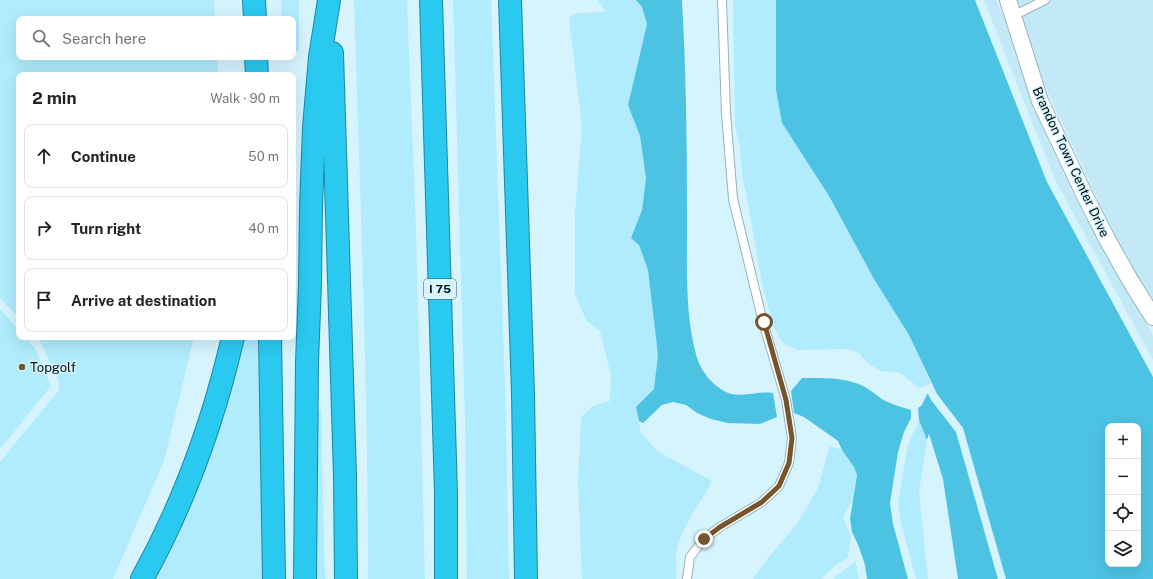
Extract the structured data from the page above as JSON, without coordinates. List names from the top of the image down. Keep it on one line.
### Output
{"streets":{"highway":["I 75"],"street":["Brandon Town Center Drive"]},"places":["Topgolf"],"page":{"search":"Search here","heading":["2 min","Walk · 90 m"],"list":[["Continue","50 m"],["Turn right","40 m"],"Arrive at destination"],"map_buttons":["+","−"]}}
